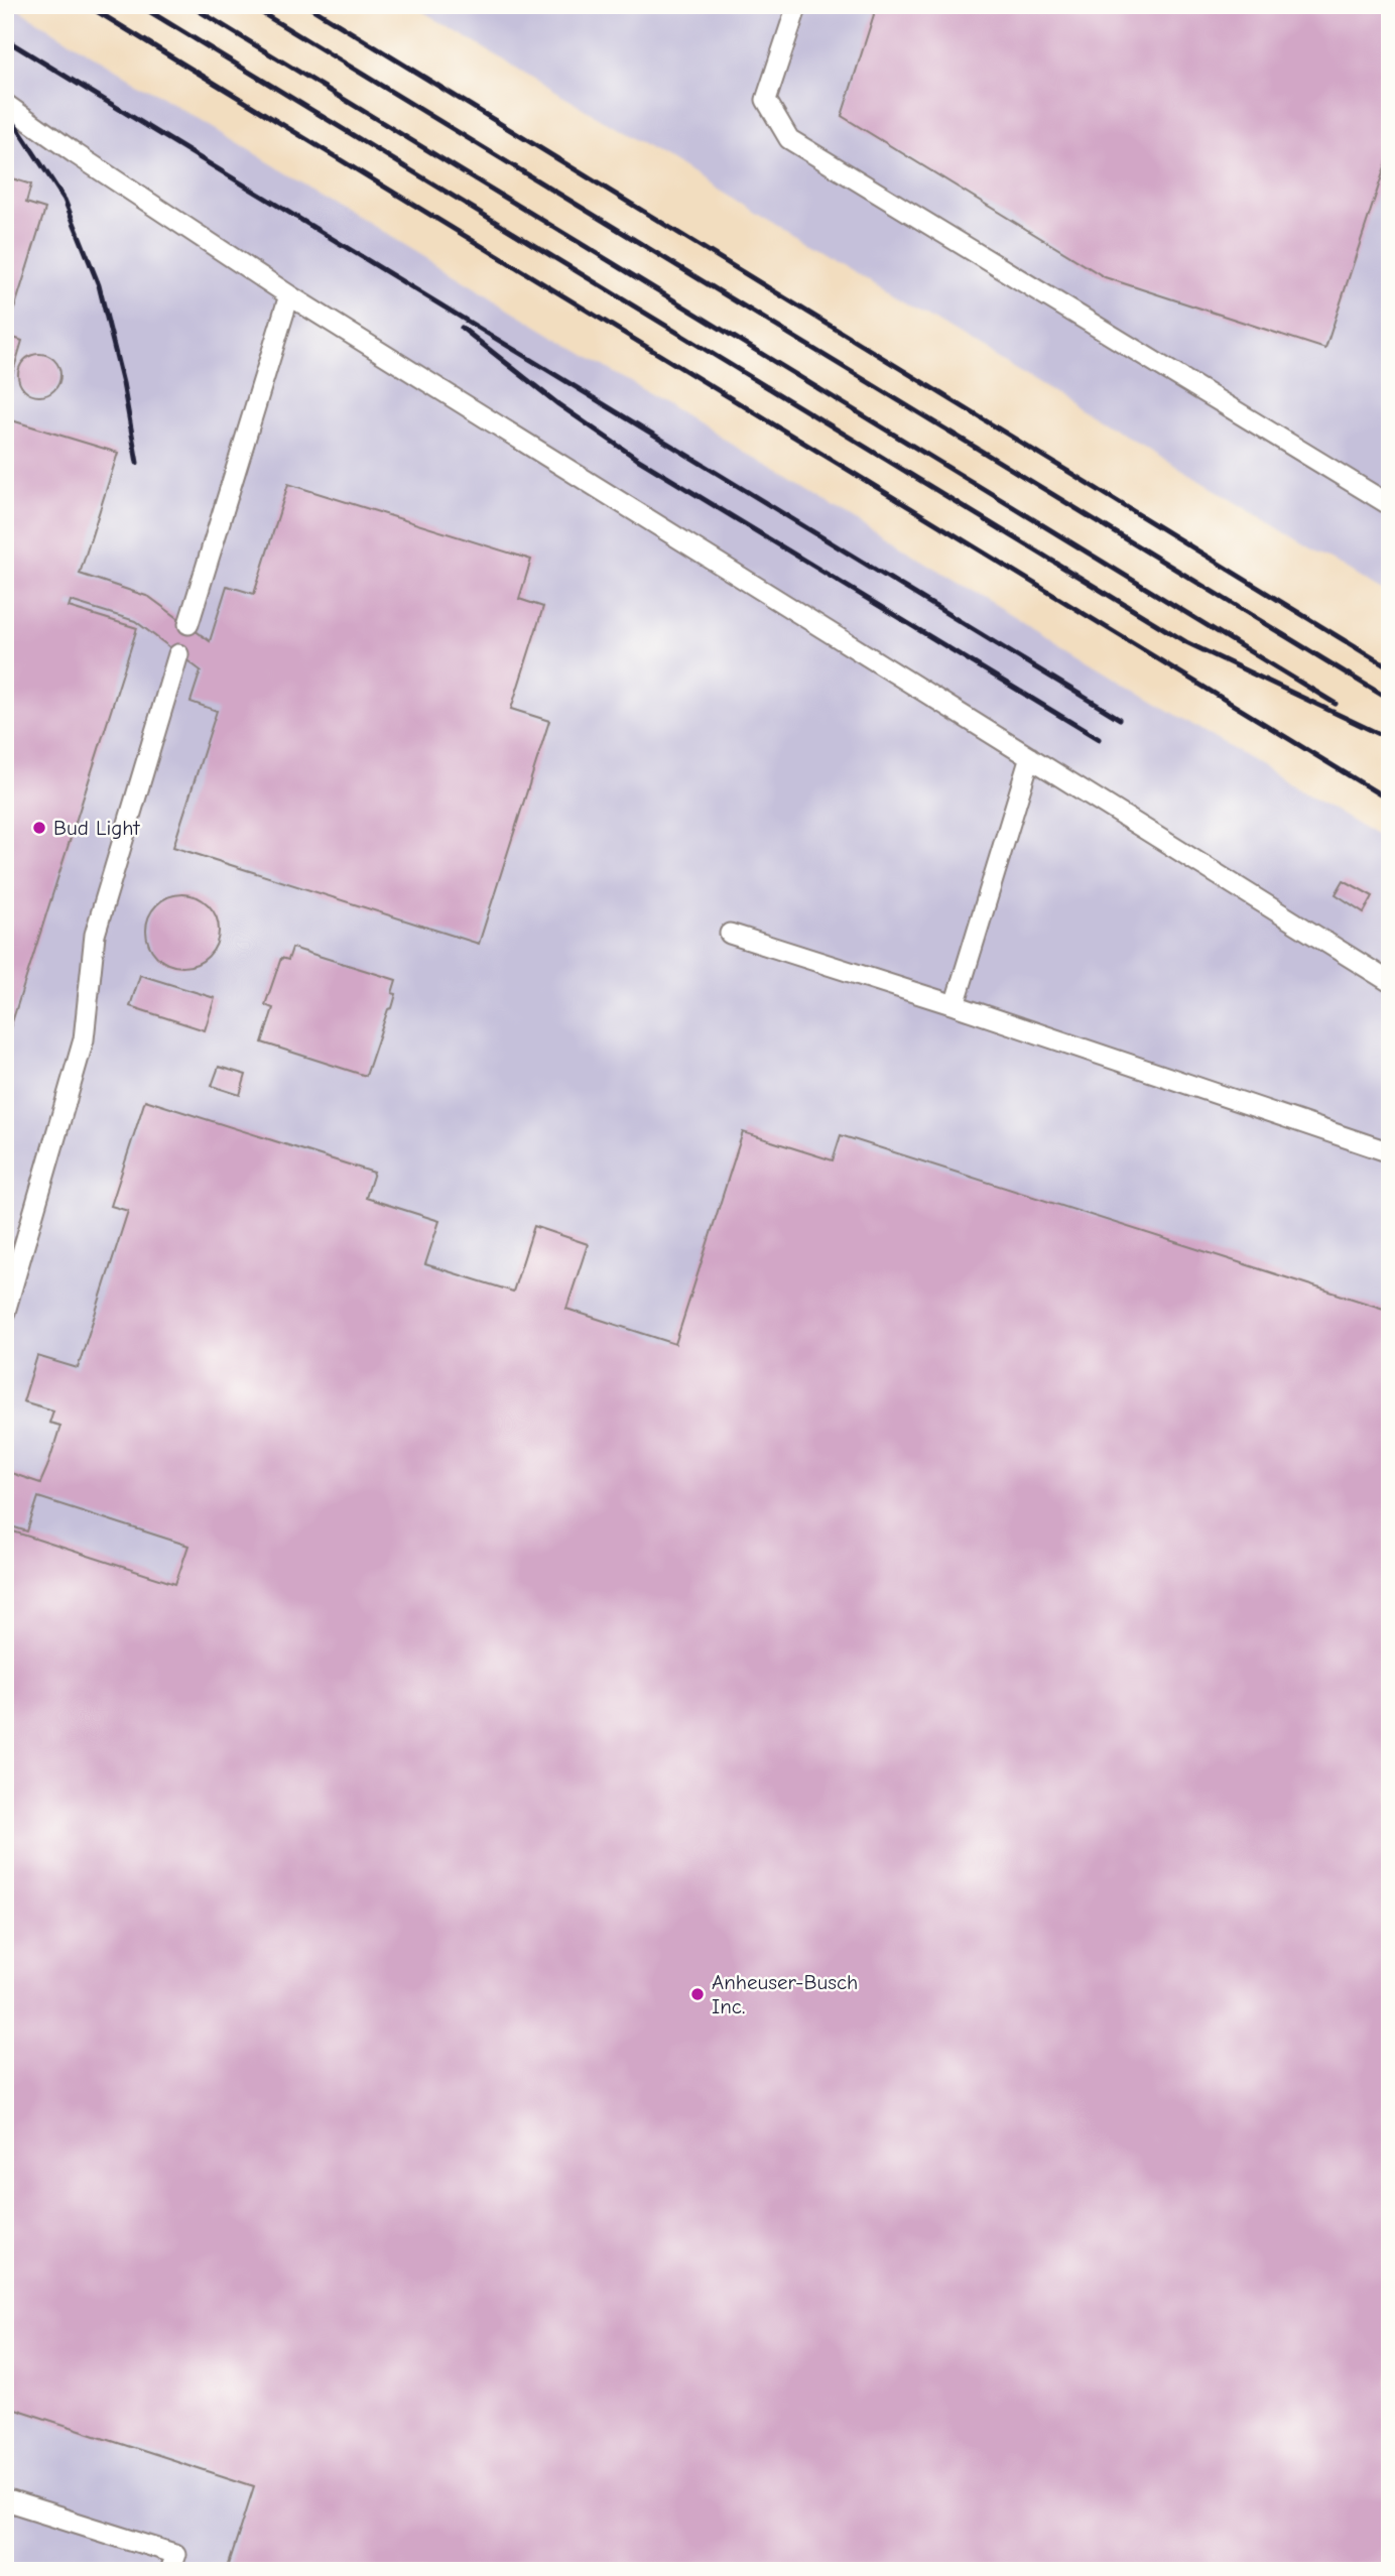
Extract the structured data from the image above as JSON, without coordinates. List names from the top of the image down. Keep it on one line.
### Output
{"places":["Bud Light","Anheuser-Busch Inc."]}
